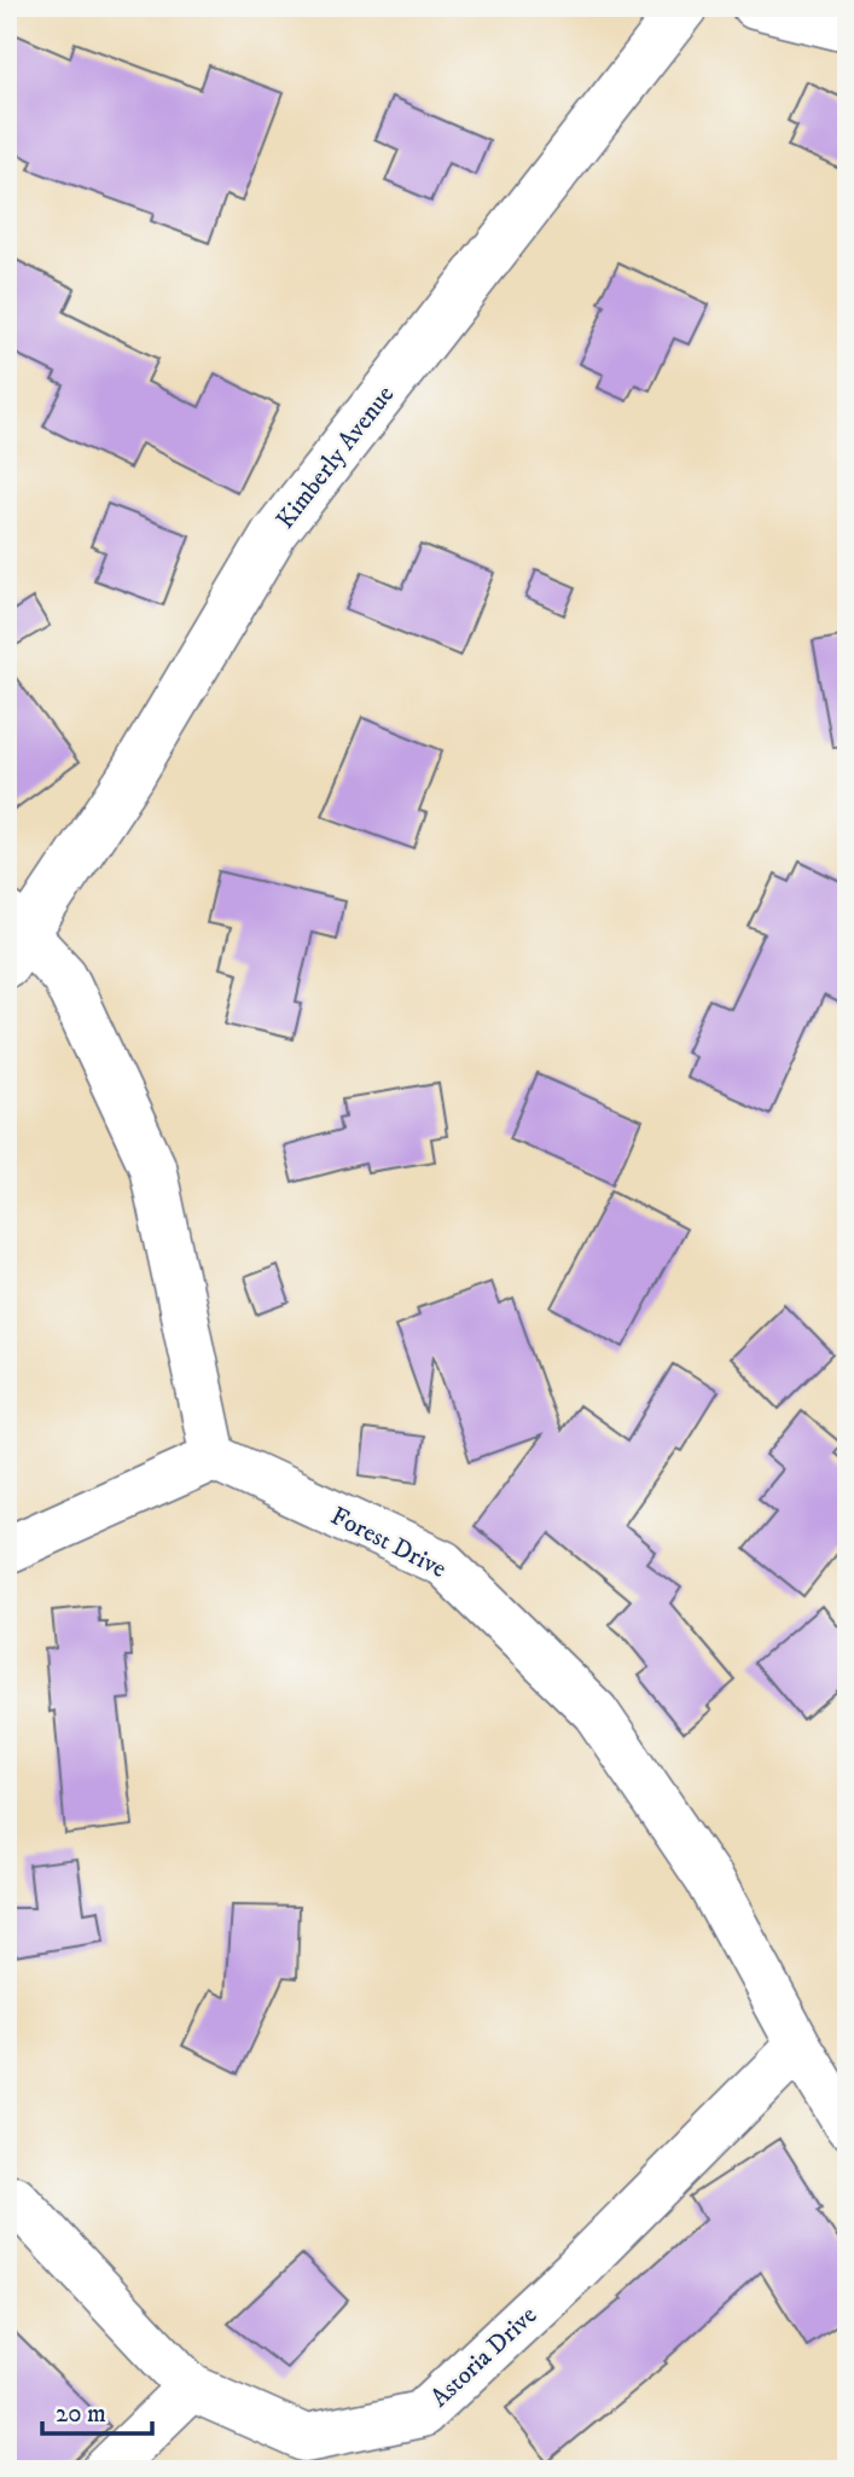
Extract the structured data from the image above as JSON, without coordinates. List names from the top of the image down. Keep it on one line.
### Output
{"streets":{"street":["Kimberly Avenue","Forest Drive","Astoria Drive"]},"crossings":[["Forest Drive","Astoria Drive"]],"scale_bar":"20 m"}
